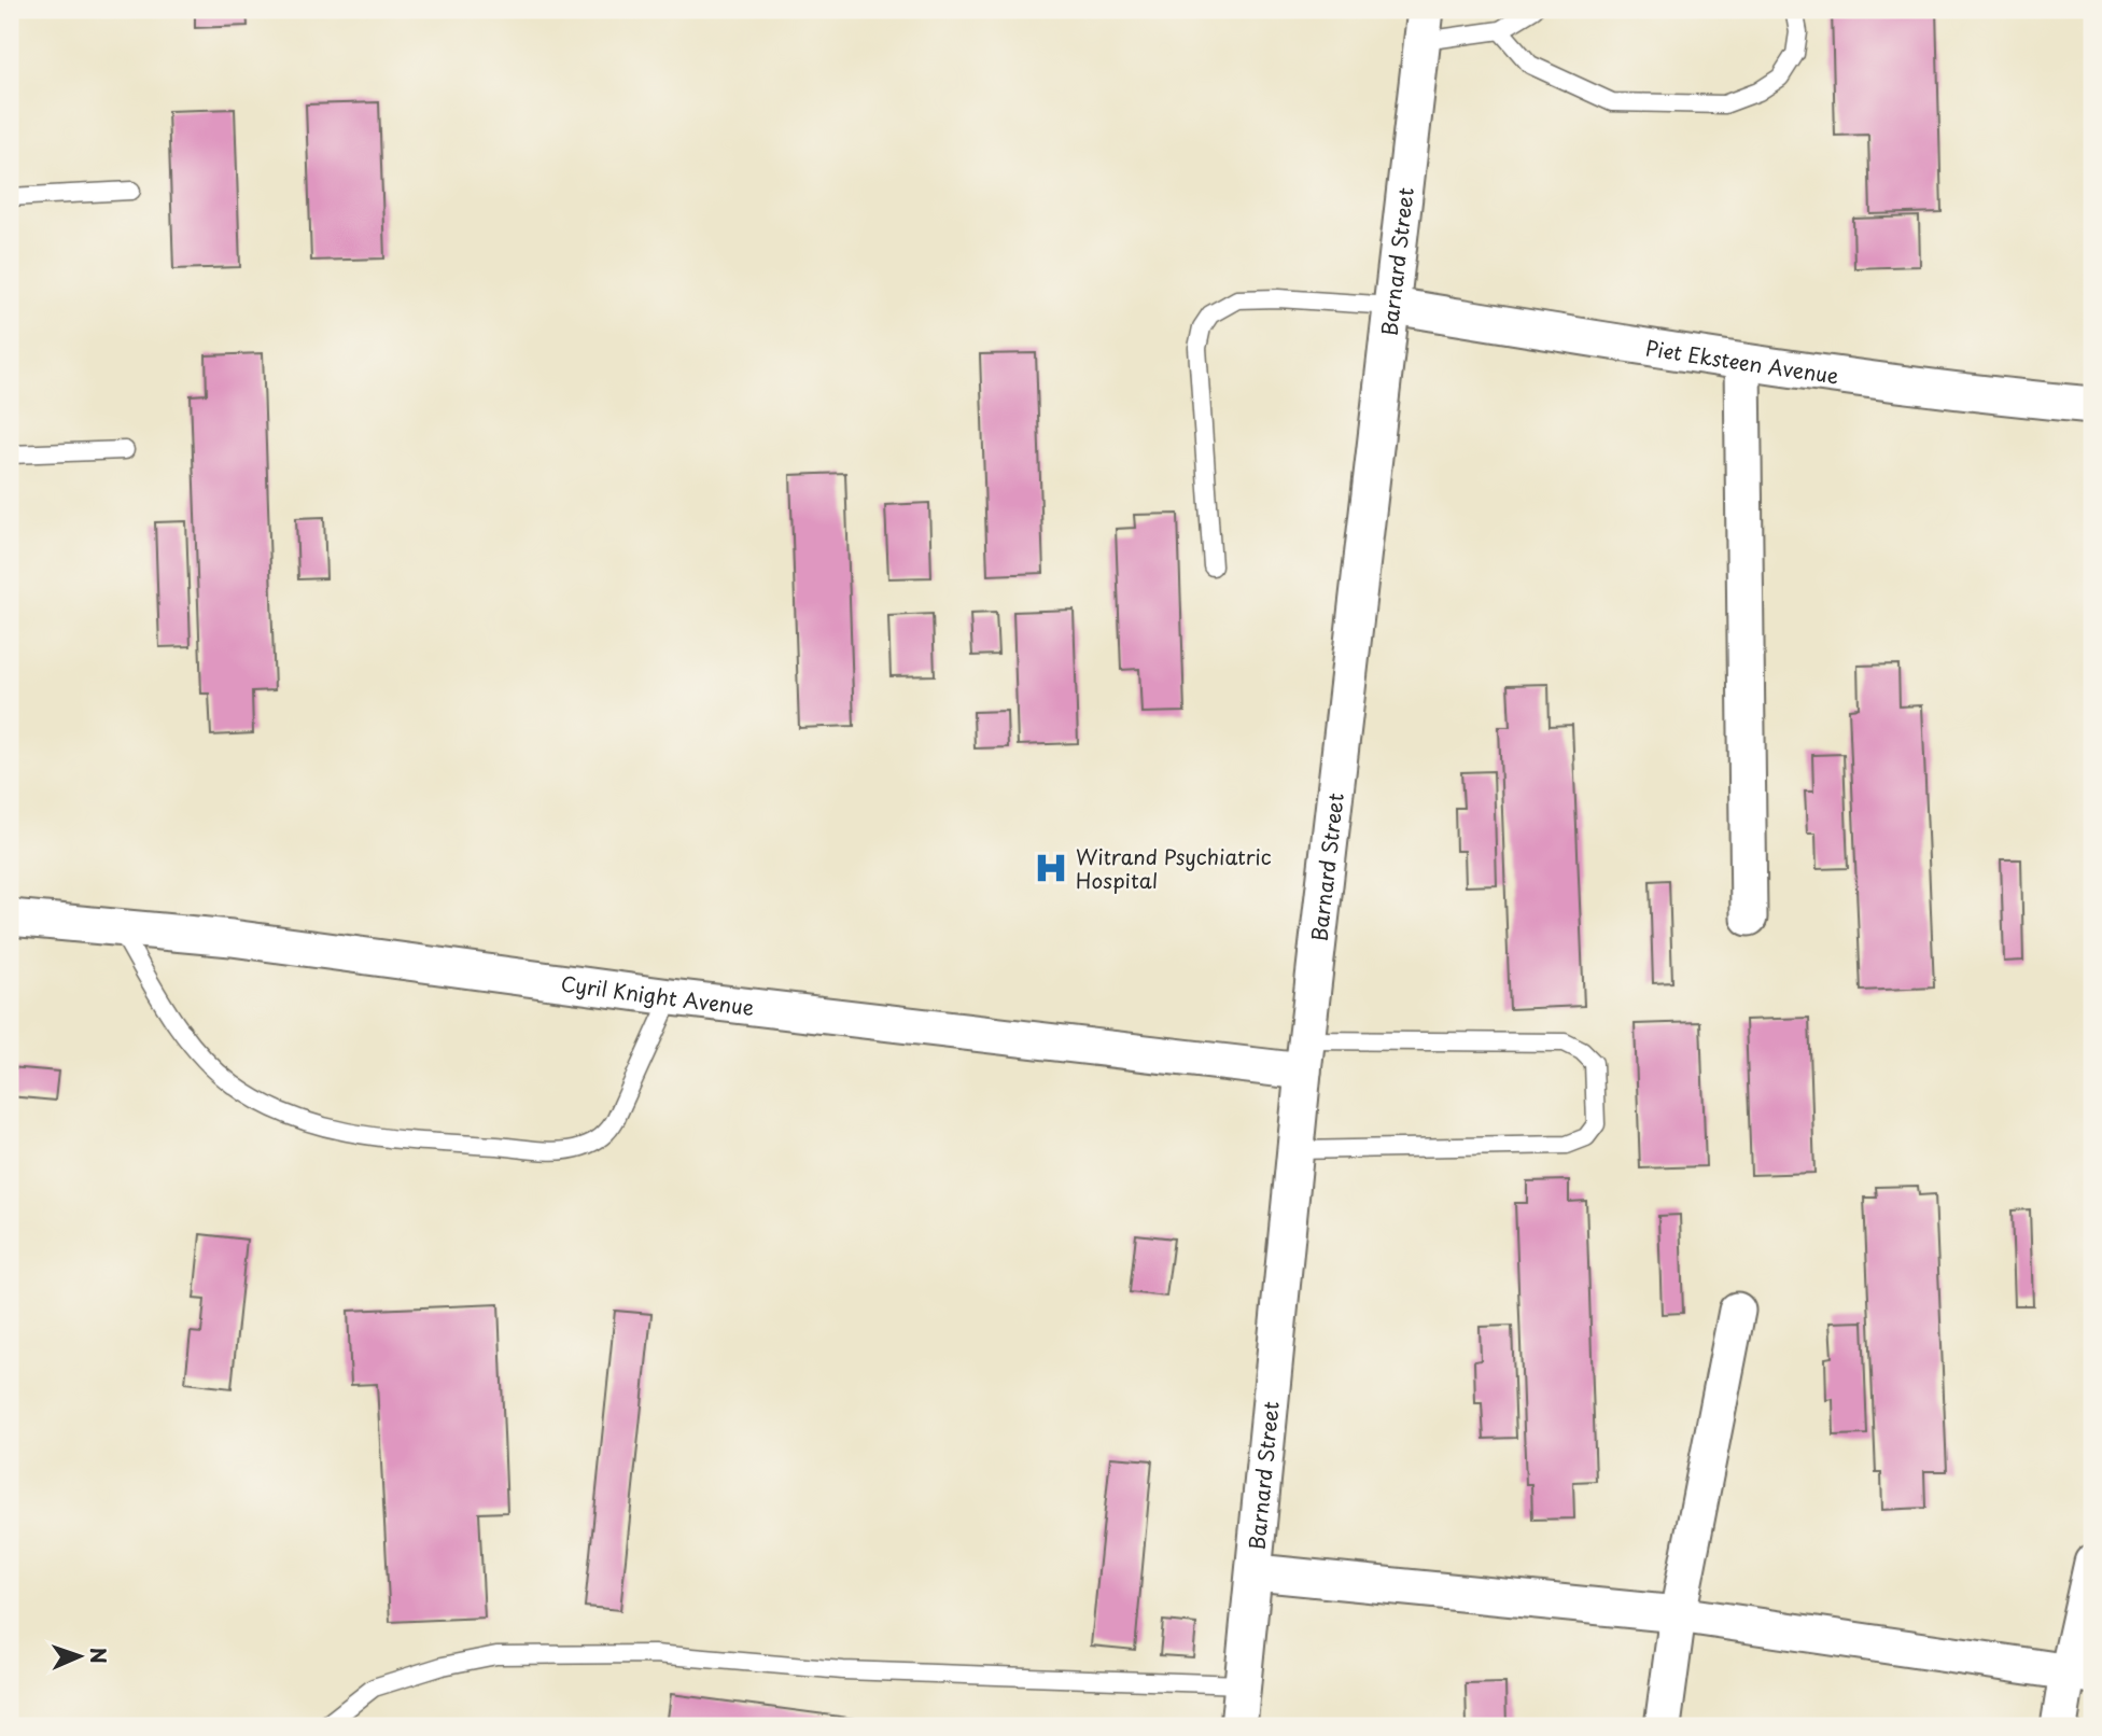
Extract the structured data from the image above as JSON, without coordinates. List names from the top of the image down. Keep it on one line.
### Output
{"streets":{"street":["Barnard Street","Piet Eksteen Avenue","Cyril Knight Avenue"]},"crossings":[["Barnard Street","Piet Eksteen Avenue"],["Barnard Street","Cyril Knight Avenue"]],"places":{"hospital":["Witrand Psychiatric Hospital"]},"north":"right"}
